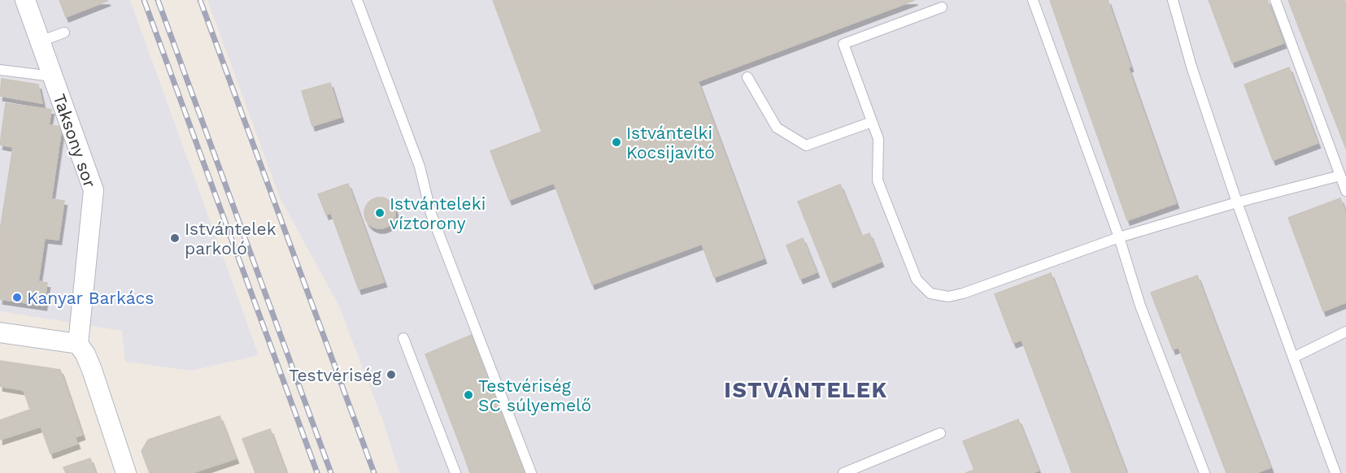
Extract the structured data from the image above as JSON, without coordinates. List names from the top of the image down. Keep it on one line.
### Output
{"streets":{"street":["Taksony sor"]},"districts":["ISTVÁNTELEK"],"places":["Istvántelki Kocsijavító","Istvánteleki víztorony","Istvántelek parkoló","Kanyar Barkács","Testvériség","Testvériség SC súlyemelő"]}
